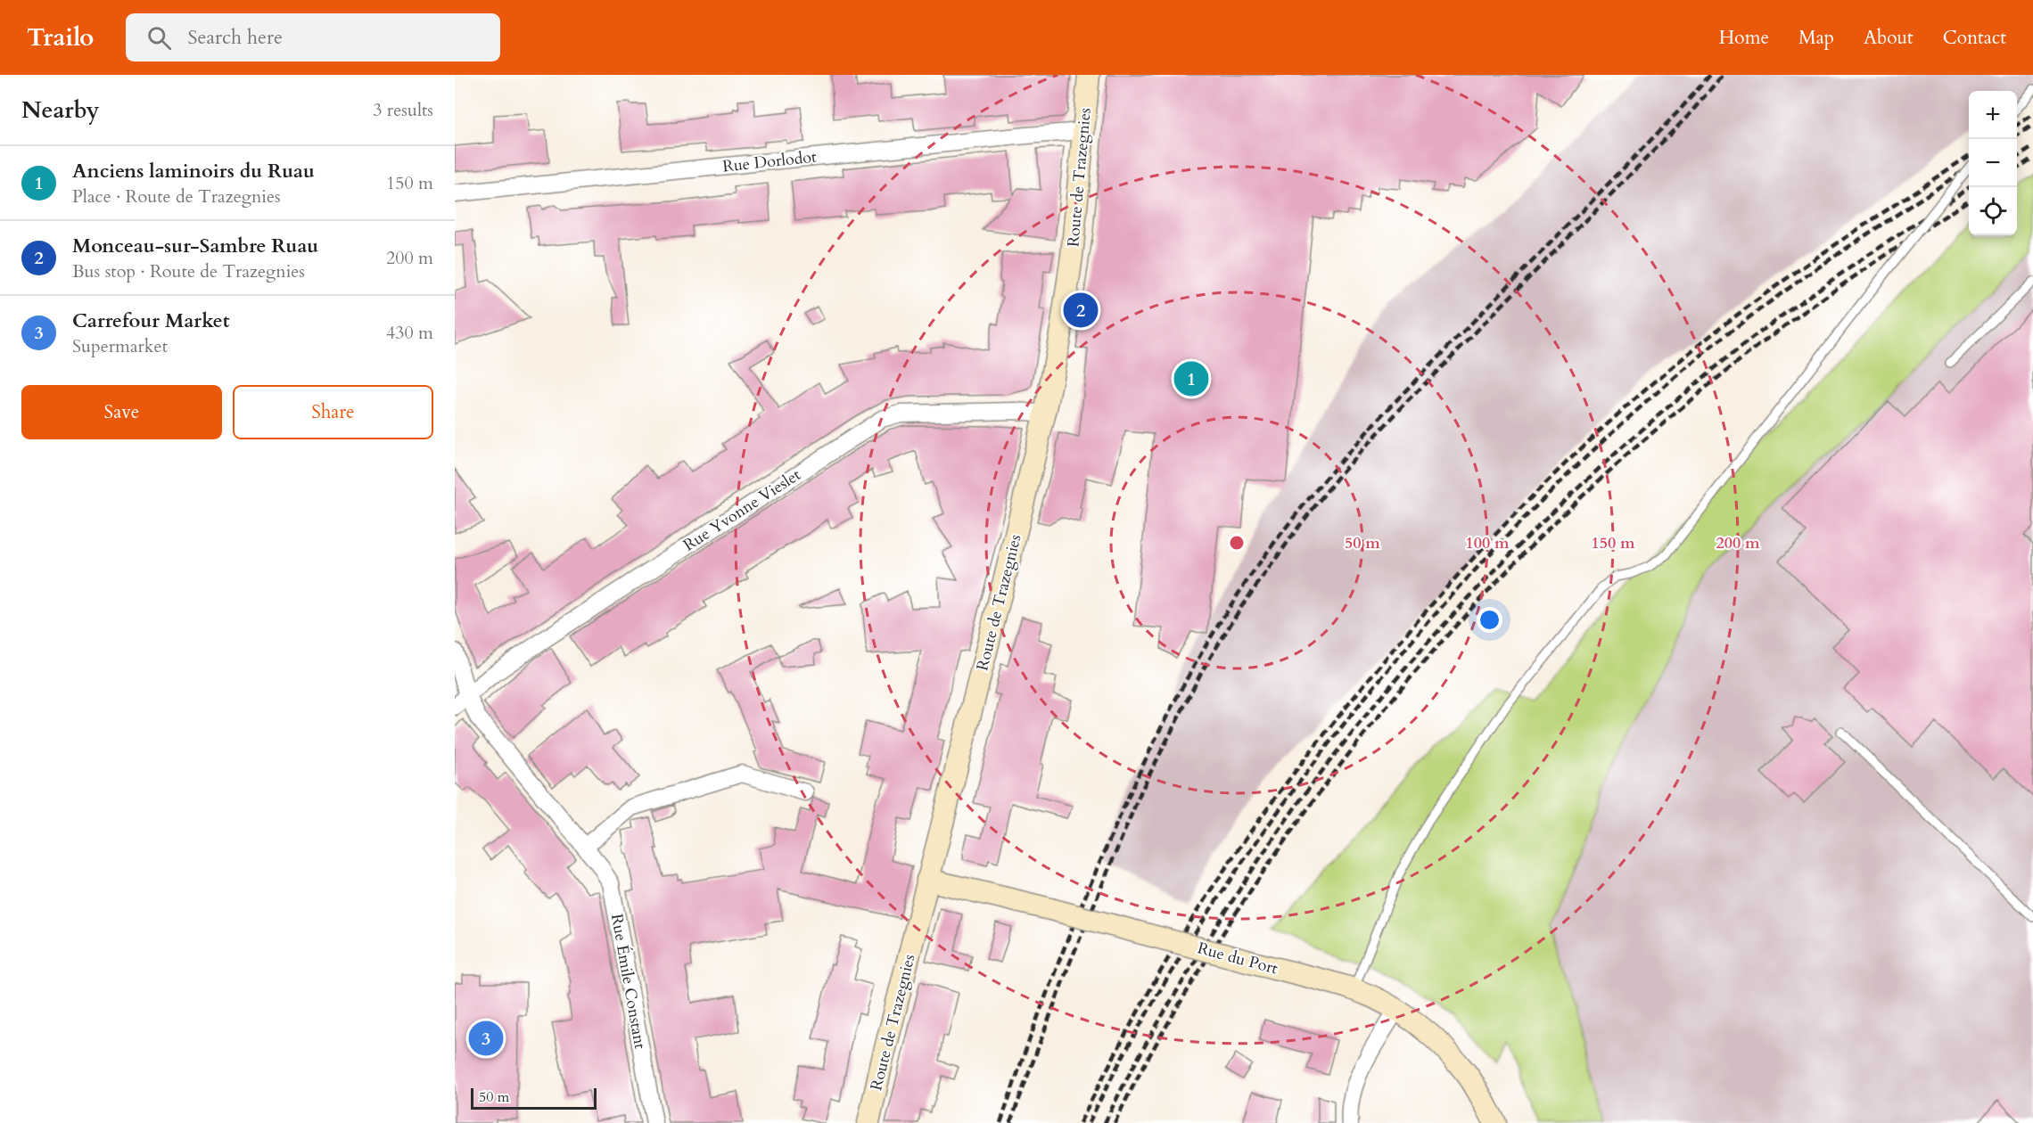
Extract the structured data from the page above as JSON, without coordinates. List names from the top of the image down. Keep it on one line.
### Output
{"streets":{"main road":["Route de Trazegnies","Rue du Port"],"street":["Rue Dorlodot","Rue Yvonne Vieslet","Rue Émile Constant"]},"crossings":[["Rue Dorlodot","Route de Trazegnies"],["Route de Trazegnies","Rue Yvonne Vieslet"],["Route de Trazegnies","Rue du Port"],["Rue Yvonne Vieslet","Rue Émile Constant"]],"scale_bar":"50 m","page":{"header":"Trailo","search":"Search here","nav":["Home","Map","About","Contact"],"heading":["Nearby","3 results"],"map_buttons":["+","−"],"list":[{"mark":"1","name":"Anciens laminoirs du Ruau","note":"Place · Route de Trazegnies","value":"150 m"},{"mark":"2","name":"Monceau-sur-Sambre Ruau","note":"Bus stop · Route de Trazegnies","value":"200 m"},{"mark":"3","name":"Carrefour Market","note":"Supermarket","value":"430 m"}],"pins":["2","1","3"],"buttons":["Save","Share"],"scale":"50 m"},"rings":["50 m","100 m","150 m","200 m"]}
